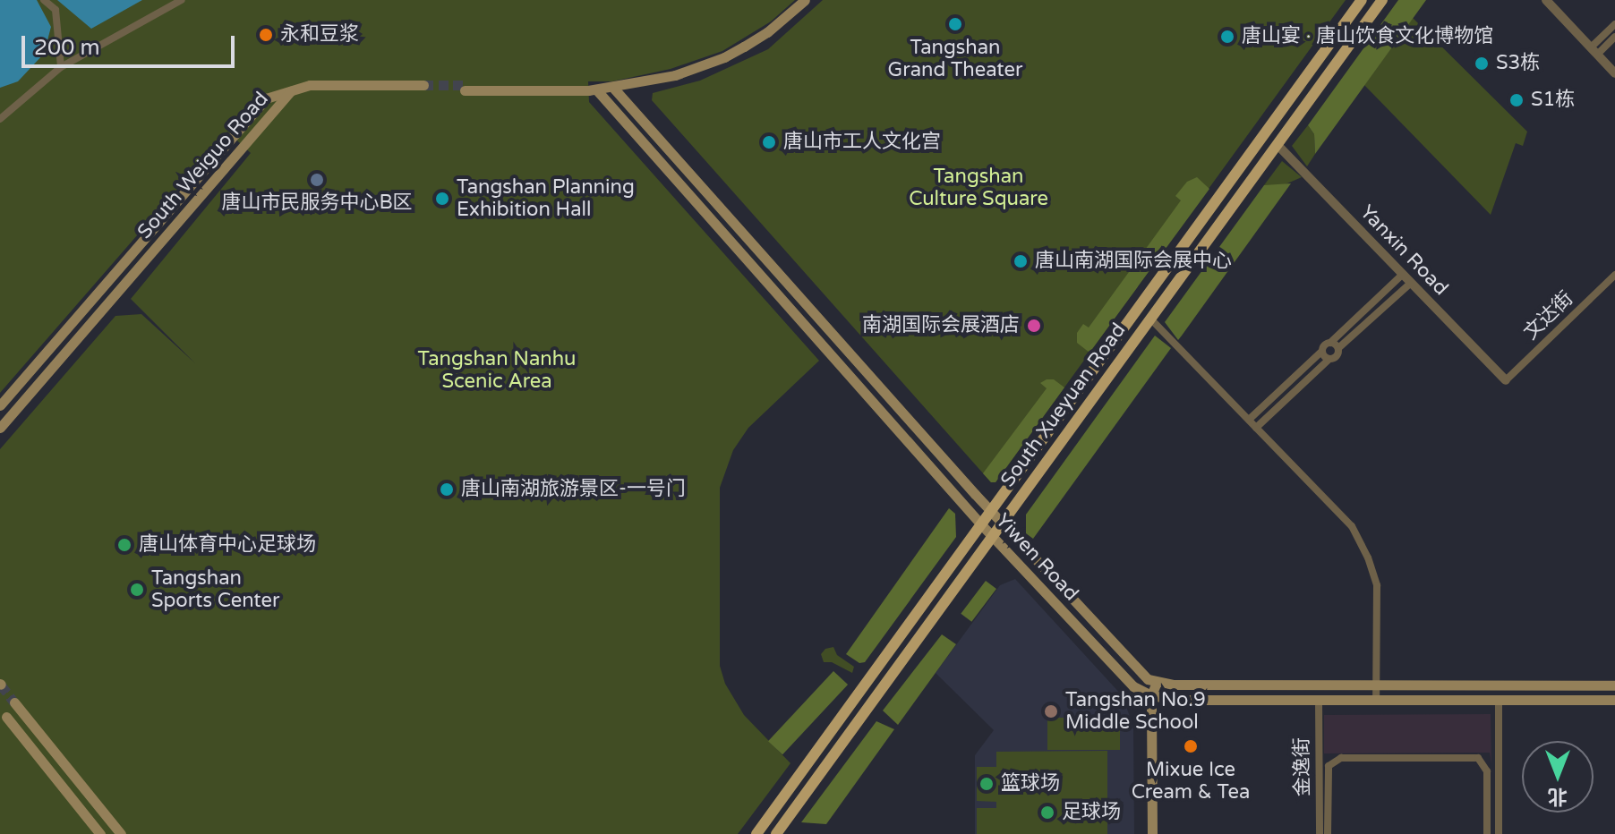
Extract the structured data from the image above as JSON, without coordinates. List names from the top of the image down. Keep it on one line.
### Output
{"streets":{"main road":["South Weiguo Road","South Xueyuan Road","Yiwen Road"],"street":["Yanxin Road","文达街","金逸街"]},"crossings":[["Yanxin Road","文达街"],["Yanxin Road","South Xueyuan Road"],["South Xueyuan Road","Yiwen Road"],["Yiwen Road","金逸街"]],"parks":["Tangshan Culture Square","Tangshan Nanhu Scenic Area"],"places":["Tangshan Grand Theater","永和豆浆","唐山宴 · 唐山饮食文化博物馆","S3栋","S1栋","唐山市工人文化宫","唐山市民服务中心B区","Tangshan Planning Exhibition Hall","唐山南湖国际会展中心","南湖国际会展酒店","唐山南湖旅游景区-一号门","唐山体育中心足球场","Tangshan Sports Center","Tangshan No.9 Middle School","Mixue Ice Cream & Tea","篮球场","足球场"],"scale_bar":"200 m","north":"bottom"}
